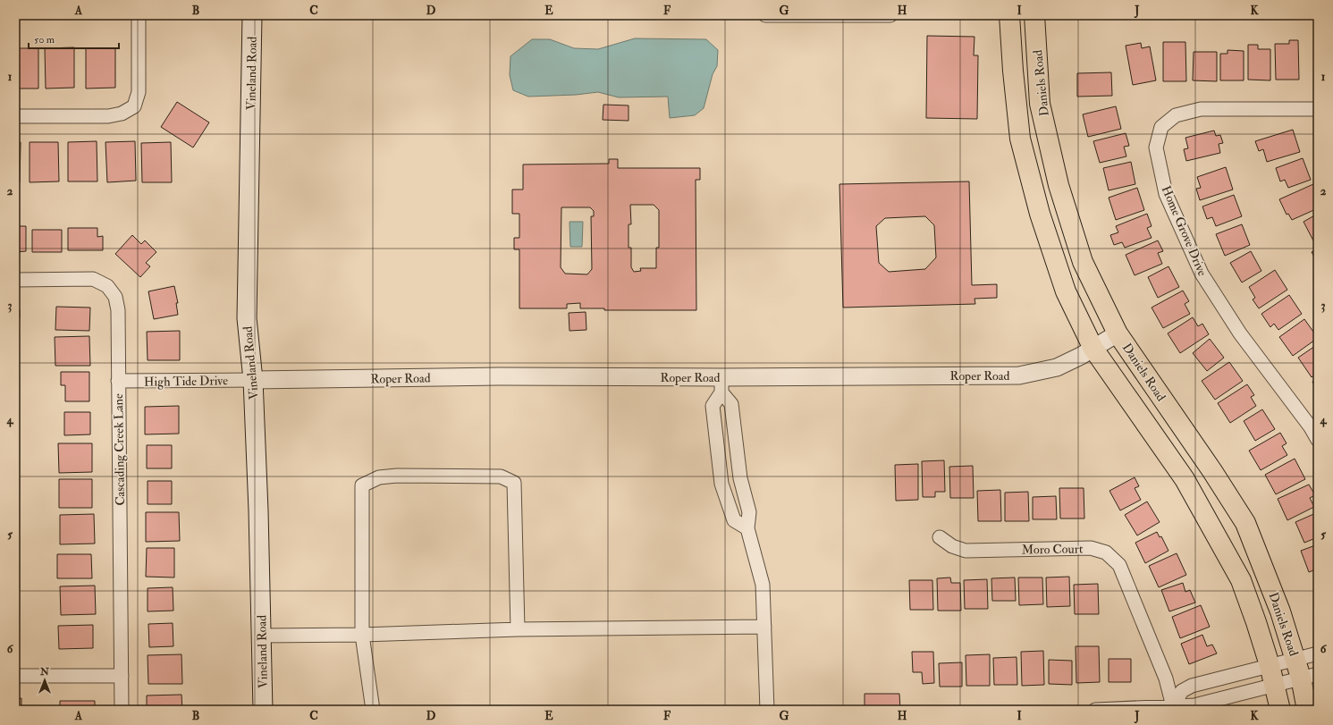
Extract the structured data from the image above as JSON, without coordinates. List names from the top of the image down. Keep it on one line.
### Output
{"streets":{"main road":["Vineland Road","Daniels Road"],"street":["Home Grove Drive","Roper Road","High Tide Drive","Cascading Creek Lane","Moro Court"]},"crossings":[["Vineland Road","Roper Road"],["Vineland Road","High Tide Drive"],["Daniels Road","Roper Road"],["Roper Road","High Tide Drive"],["High Tide Drive","Cascading Creek Lane"]],"scale_bar":"50 m","north":"top","grid":{"columns":["A","B","C","D","E","F","G","H","I","J","K"],"rows":["1","2","3","4","5","6"]}}
